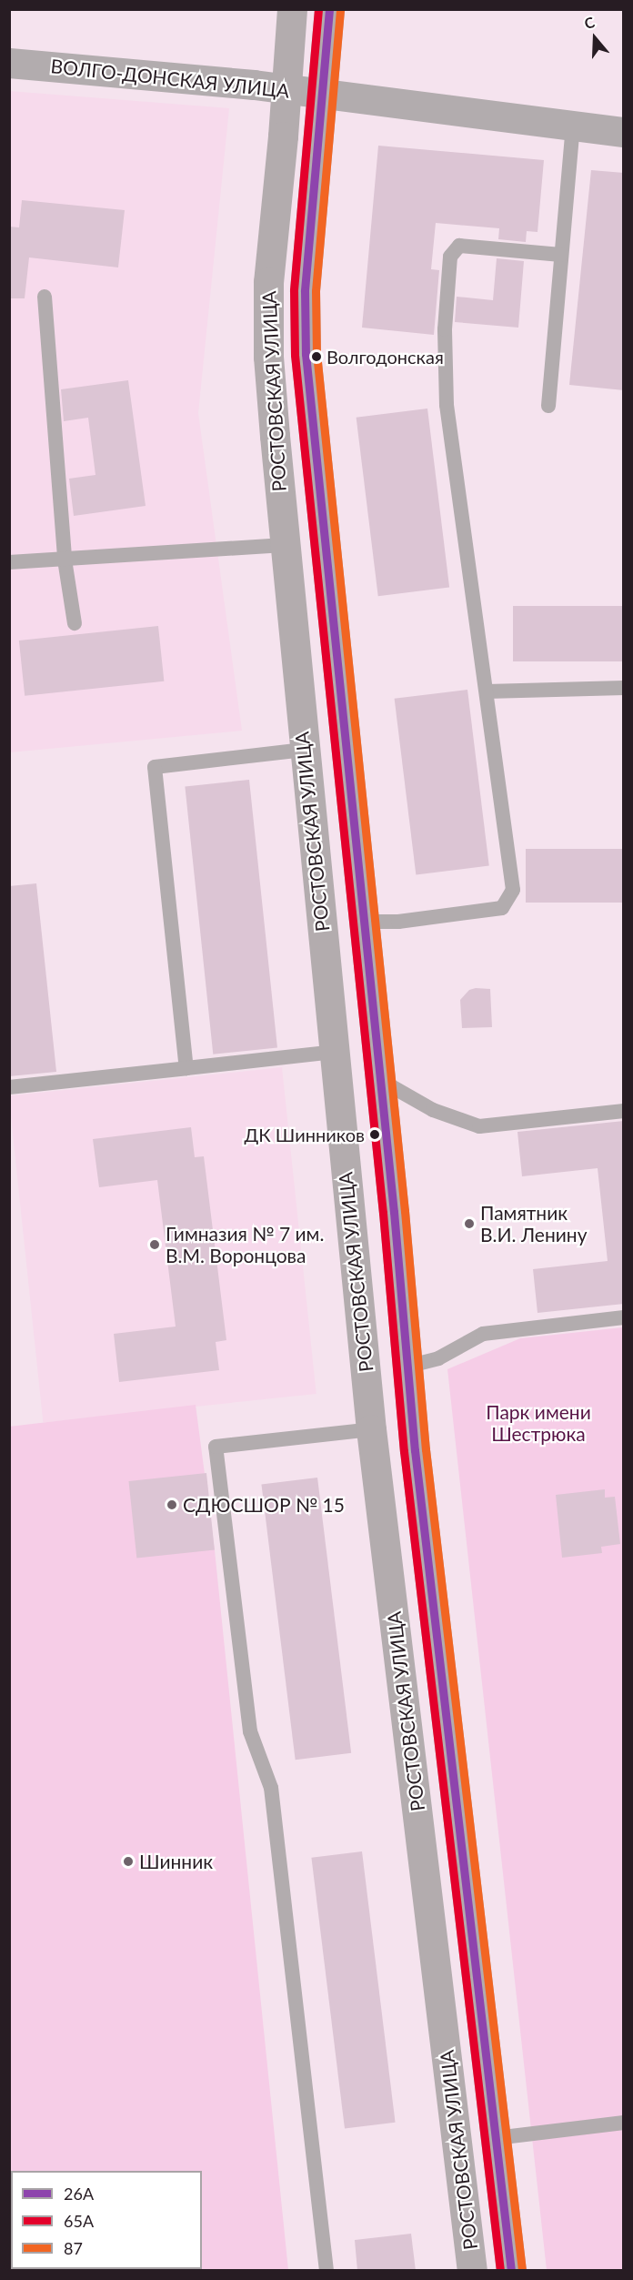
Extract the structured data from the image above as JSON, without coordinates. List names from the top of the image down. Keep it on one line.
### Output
{"streets":{"street":["ВОЛГО-ДОНСКАЯ УЛИЦА","РОСТОВСКАЯ УЛИЦА"]},"crossings":[["ВОЛГО-ДОНСКАЯ УЛИЦА","РОСТОВСКАЯ УЛИЦА"]],"parks":["Парк имени Шестрюка"],"places":["Волгодонская","ДК Шинников","Памятник В.И. Ленину","Гимназия № 7 им. В.М. Воронцова","СДЮСШОР № 15","Шинник"],"lines":["transit line 26А","transit line 65А","transit line 87"],"legend":["26А","65А","87"],"north":"top"}
